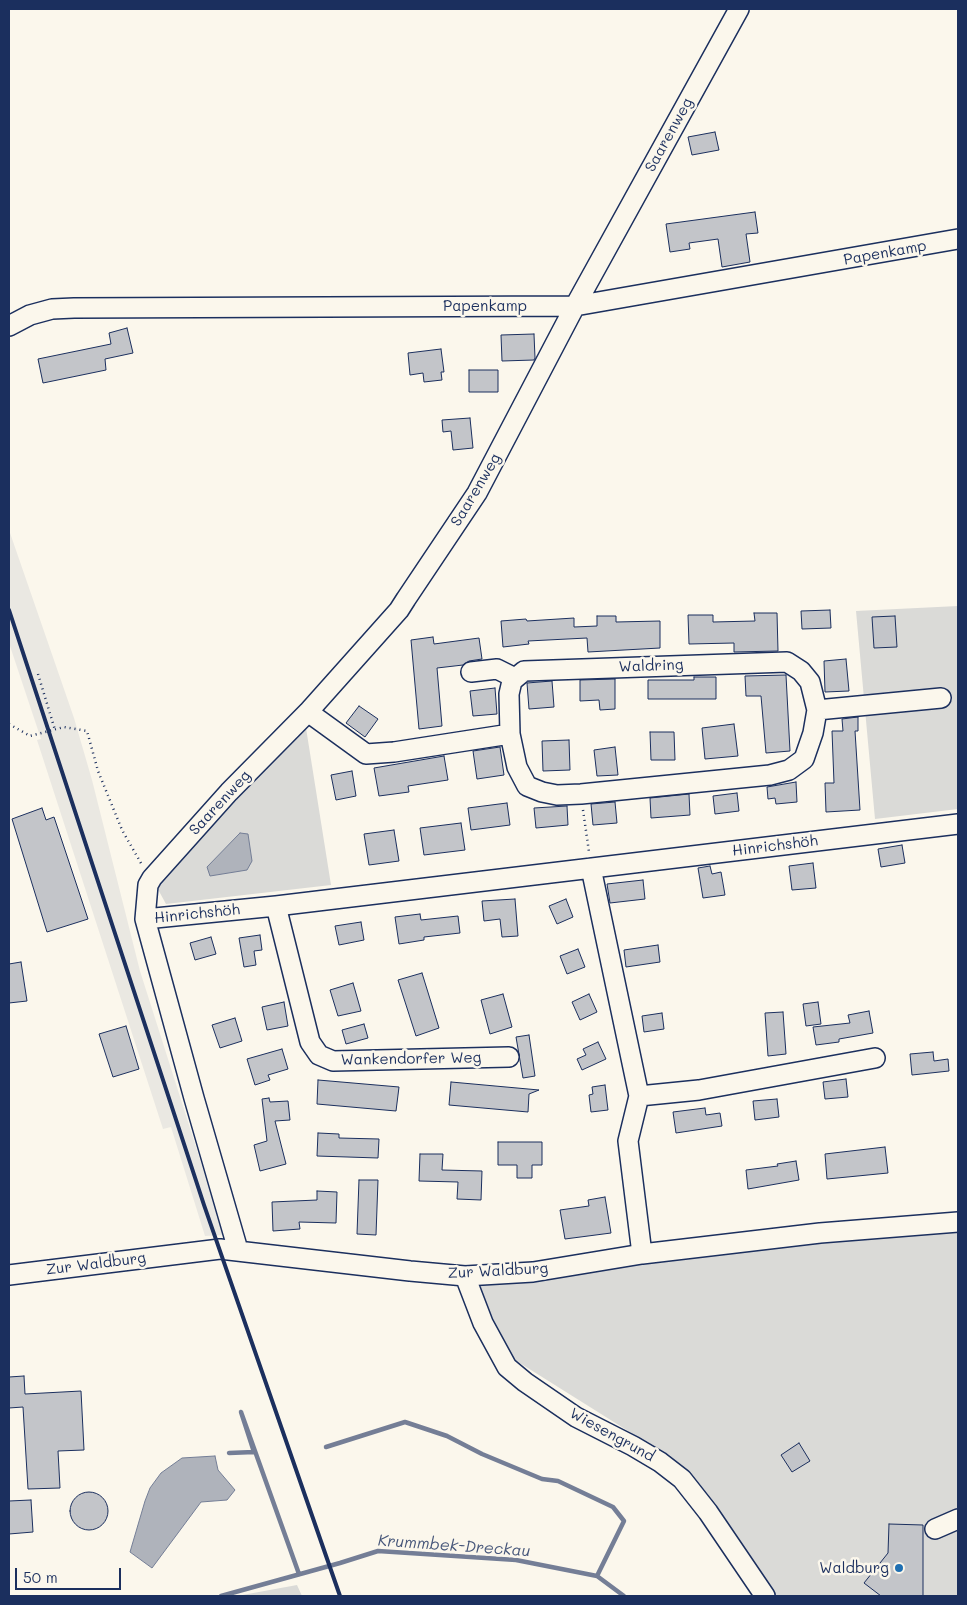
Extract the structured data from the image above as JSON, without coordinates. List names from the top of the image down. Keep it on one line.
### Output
{"streets":{"street":["Saarenweg","Papenkamp","Waldring","Hinrichshöh","Wankendorfer Weg","Zur Waldburg","Wiesengrund"]},"crossings":[["Saarenweg","Papenkamp"],["Saarenweg","Hinrichshöh"],["Hinrichshöh","Wankendorfer Weg"],["Hinrichshöh","Zur Waldburg"],["Zur Waldburg","Wiesengrund"]],"water":["Krummbek-Dreckau"],"places":["Waldburg"],"scale_bar":"50 m"}
